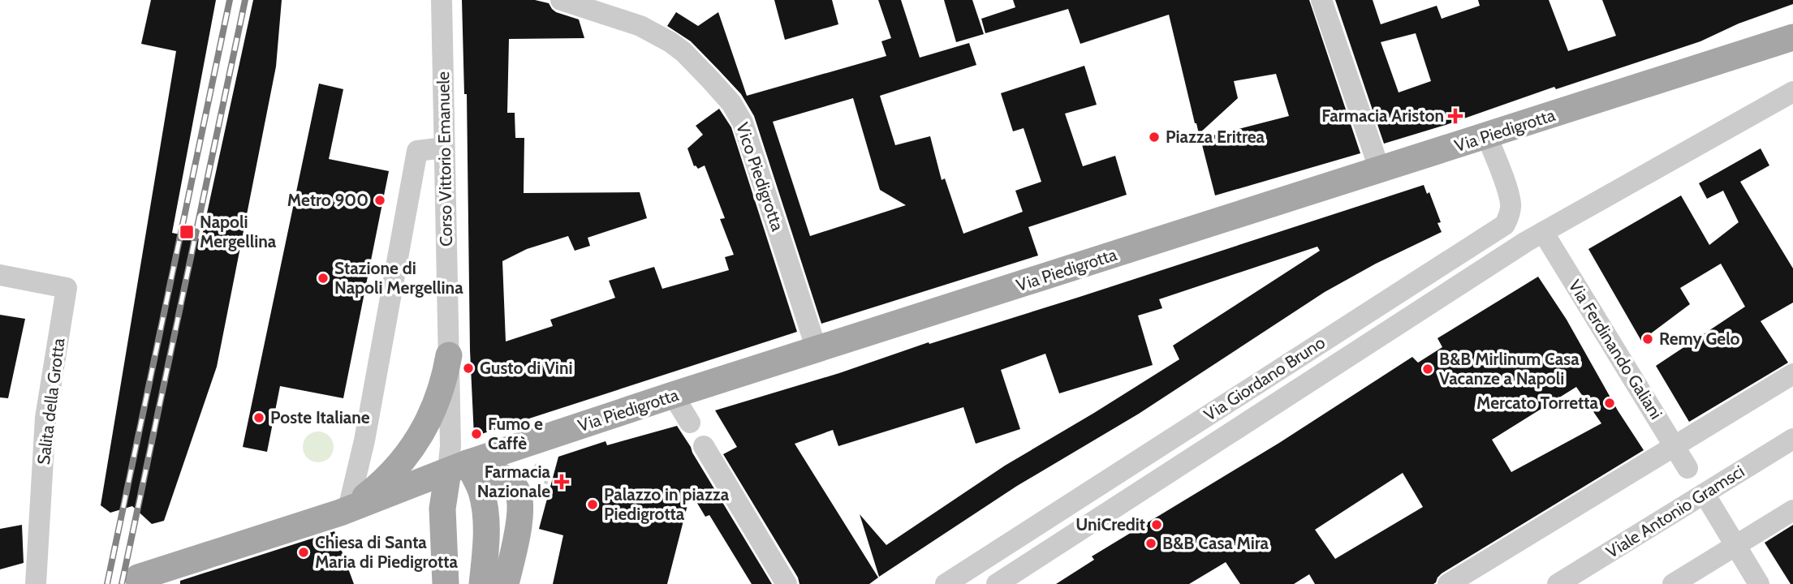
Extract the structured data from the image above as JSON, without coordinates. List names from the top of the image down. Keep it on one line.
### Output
{"streets":{"main road":["Via Piedigrotta"],"street":["Corso Vittorio Emanuele","Vico Piedigrotta","Via Ferdinando Galiani","Via Giordano Bruno","Salita della Grotta","Viale Antonio Gramsci"]},"crossings":[["Via Piedigrotta","Corso Vittorio Emanuele"],["Via Piedigrotta","Vico Piedigrotta"],["Via Piedigrotta","Via Giordano Bruno"]],"places":{"health":["Farmacia Ariston","Farmacia Nazionale"],"other":["Piazza Eritrea","Metro 900","Stazione di Napoli Mergellina","Remy Gelo","Gusto di Vini","B&B Mirlinum Casa Vacanze a Napoli","Mercato Torretta","Poste Italiane","Fumo e Caffè","Palazzo in piazza Piedigrotta","UniCredit","B&B Casa Mira","Chiesa di Santa Maria di Piedigrotta"],"transit":["Napoli Mergellina"]}}
